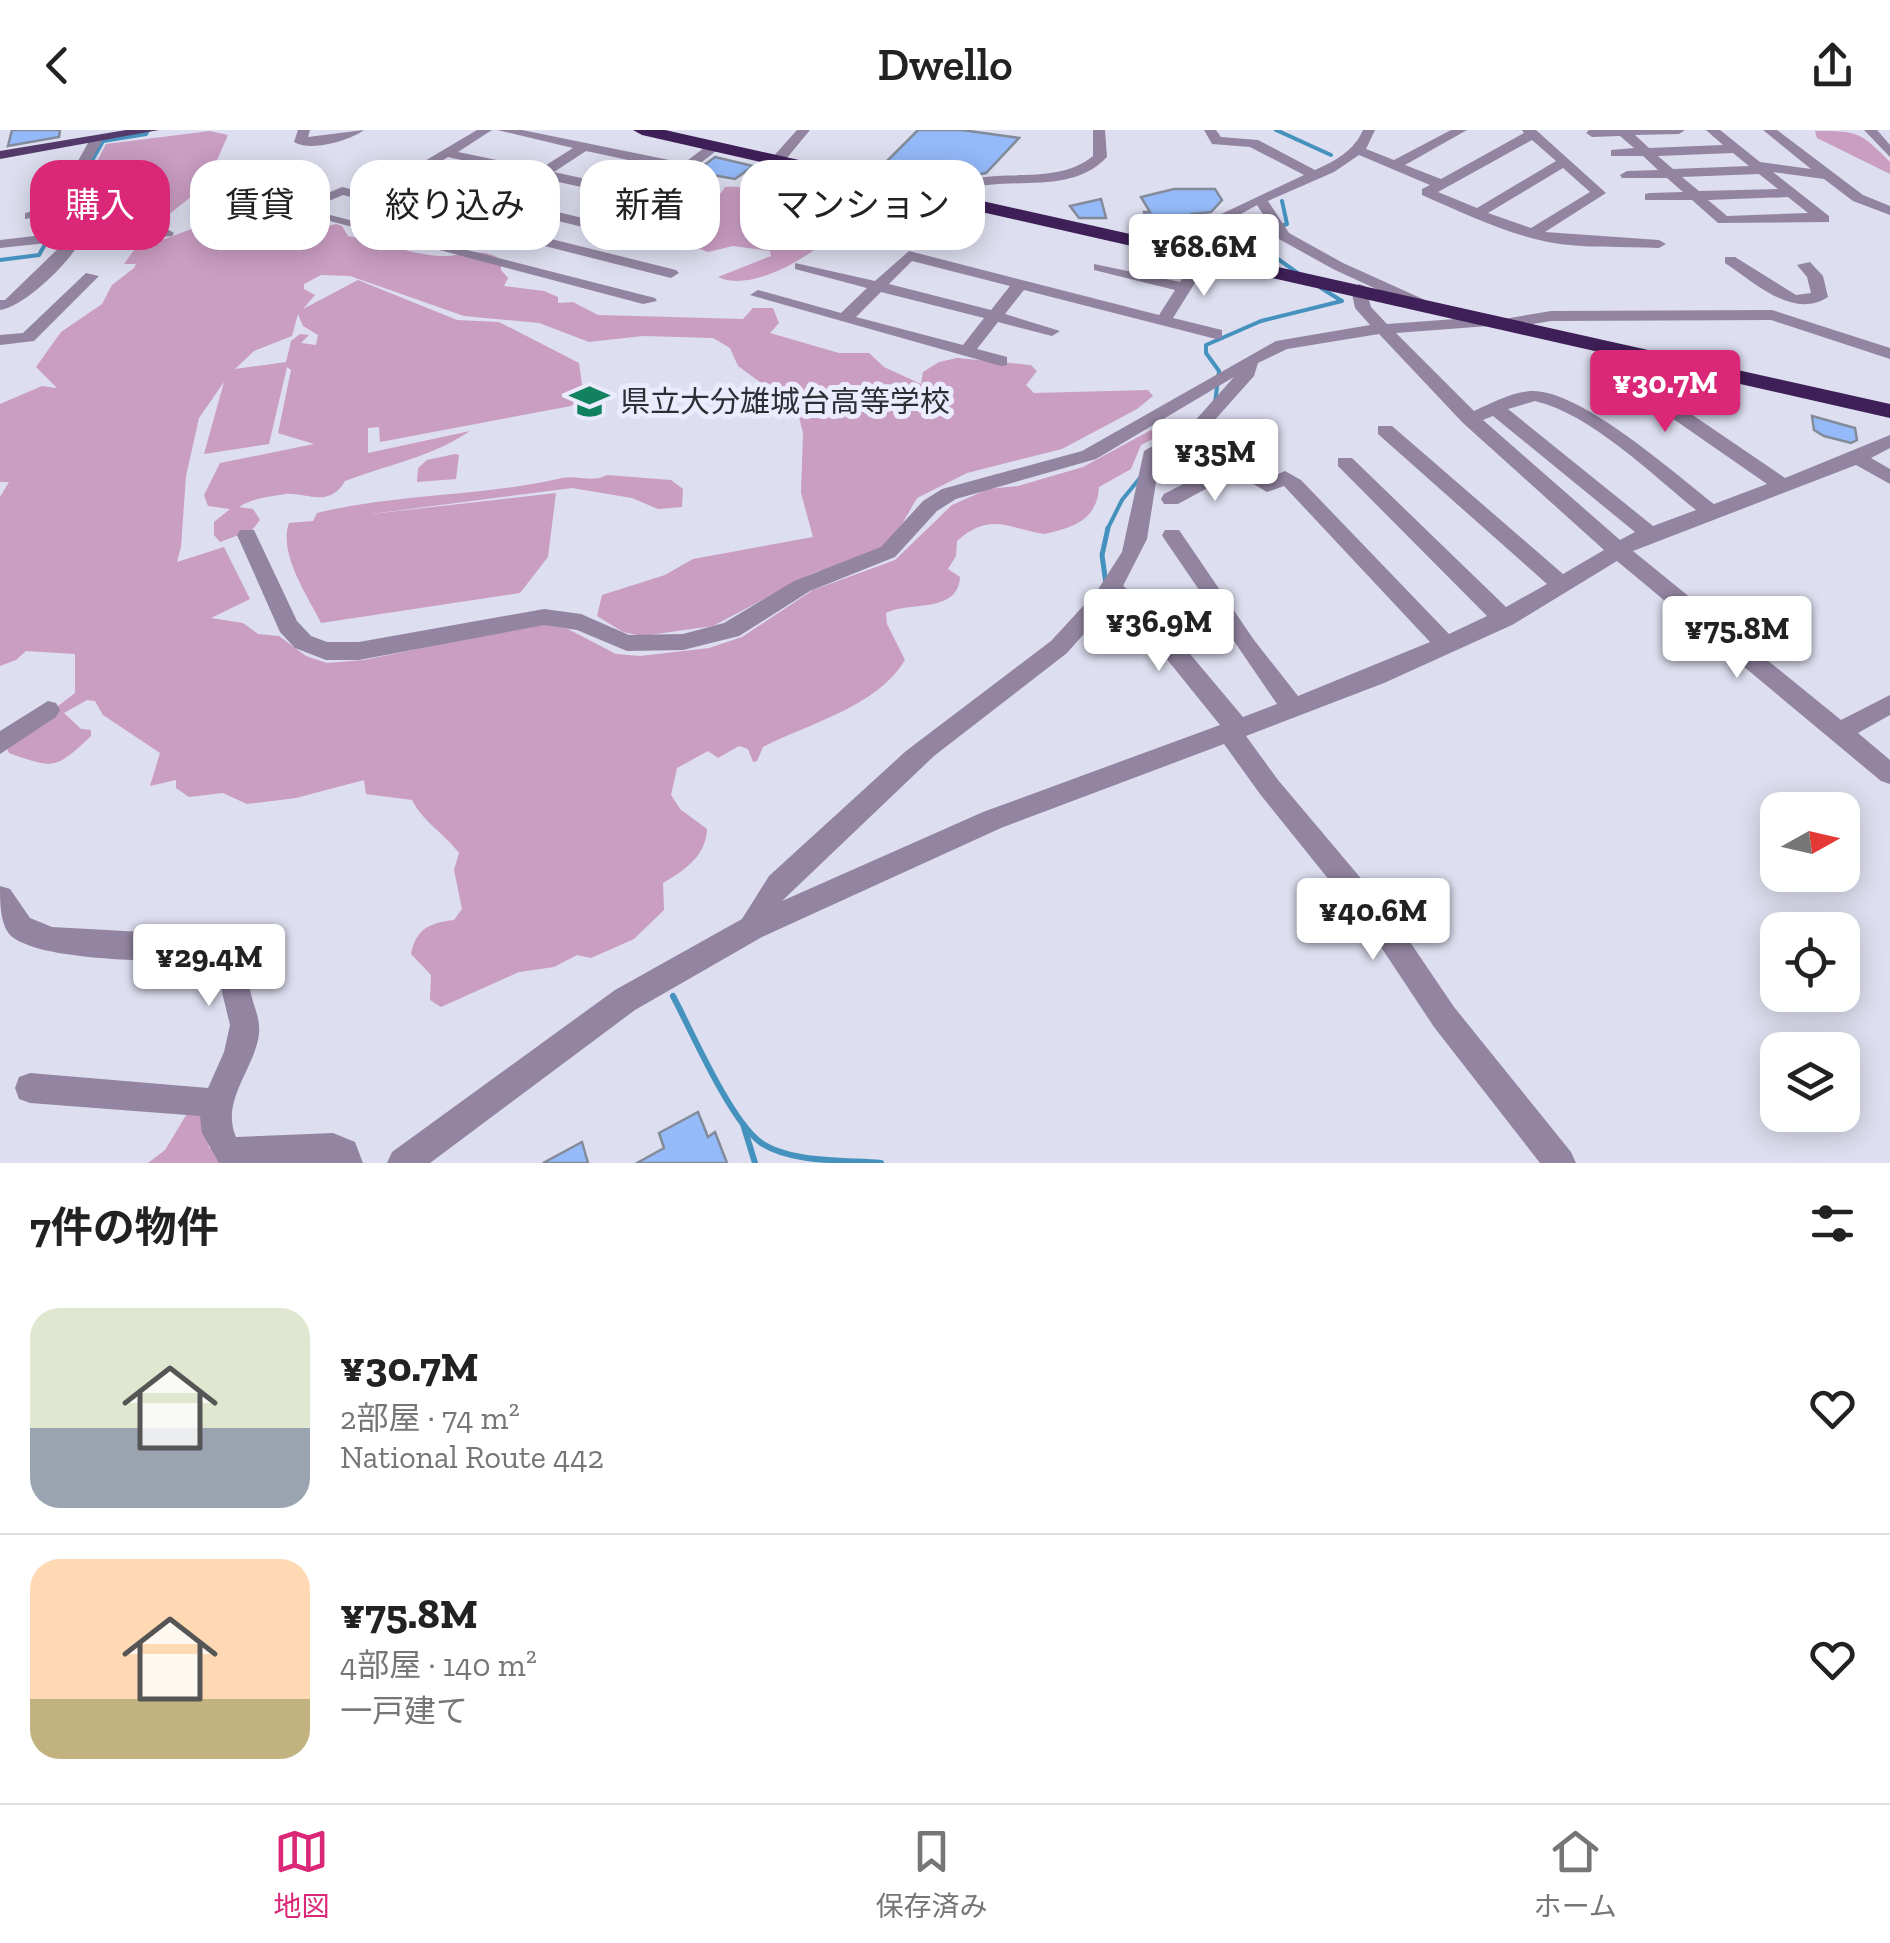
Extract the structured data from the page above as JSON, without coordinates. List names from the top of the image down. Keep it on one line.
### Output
{"places":{"school or university":["県立大分雄城台高等学校"]},"north":"right","page":{"header":"Dwello","chip":["購入","賃貸","絞り込み","新着","マンション"],"price":["¥68.6M","¥30.7M","¥35M","¥36.9M","¥75.8M","¥40.6M","¥29.4M"],"heading":"7件の物件","list":[{"name":"¥30.7M","note":"2部屋 · 74 m² · National Route 442"},{"name":"¥75.8M","note":"4部屋 · 140 m² · 一戸建て"}],"tabs":["地図","保存済み","ホーム"]}}
